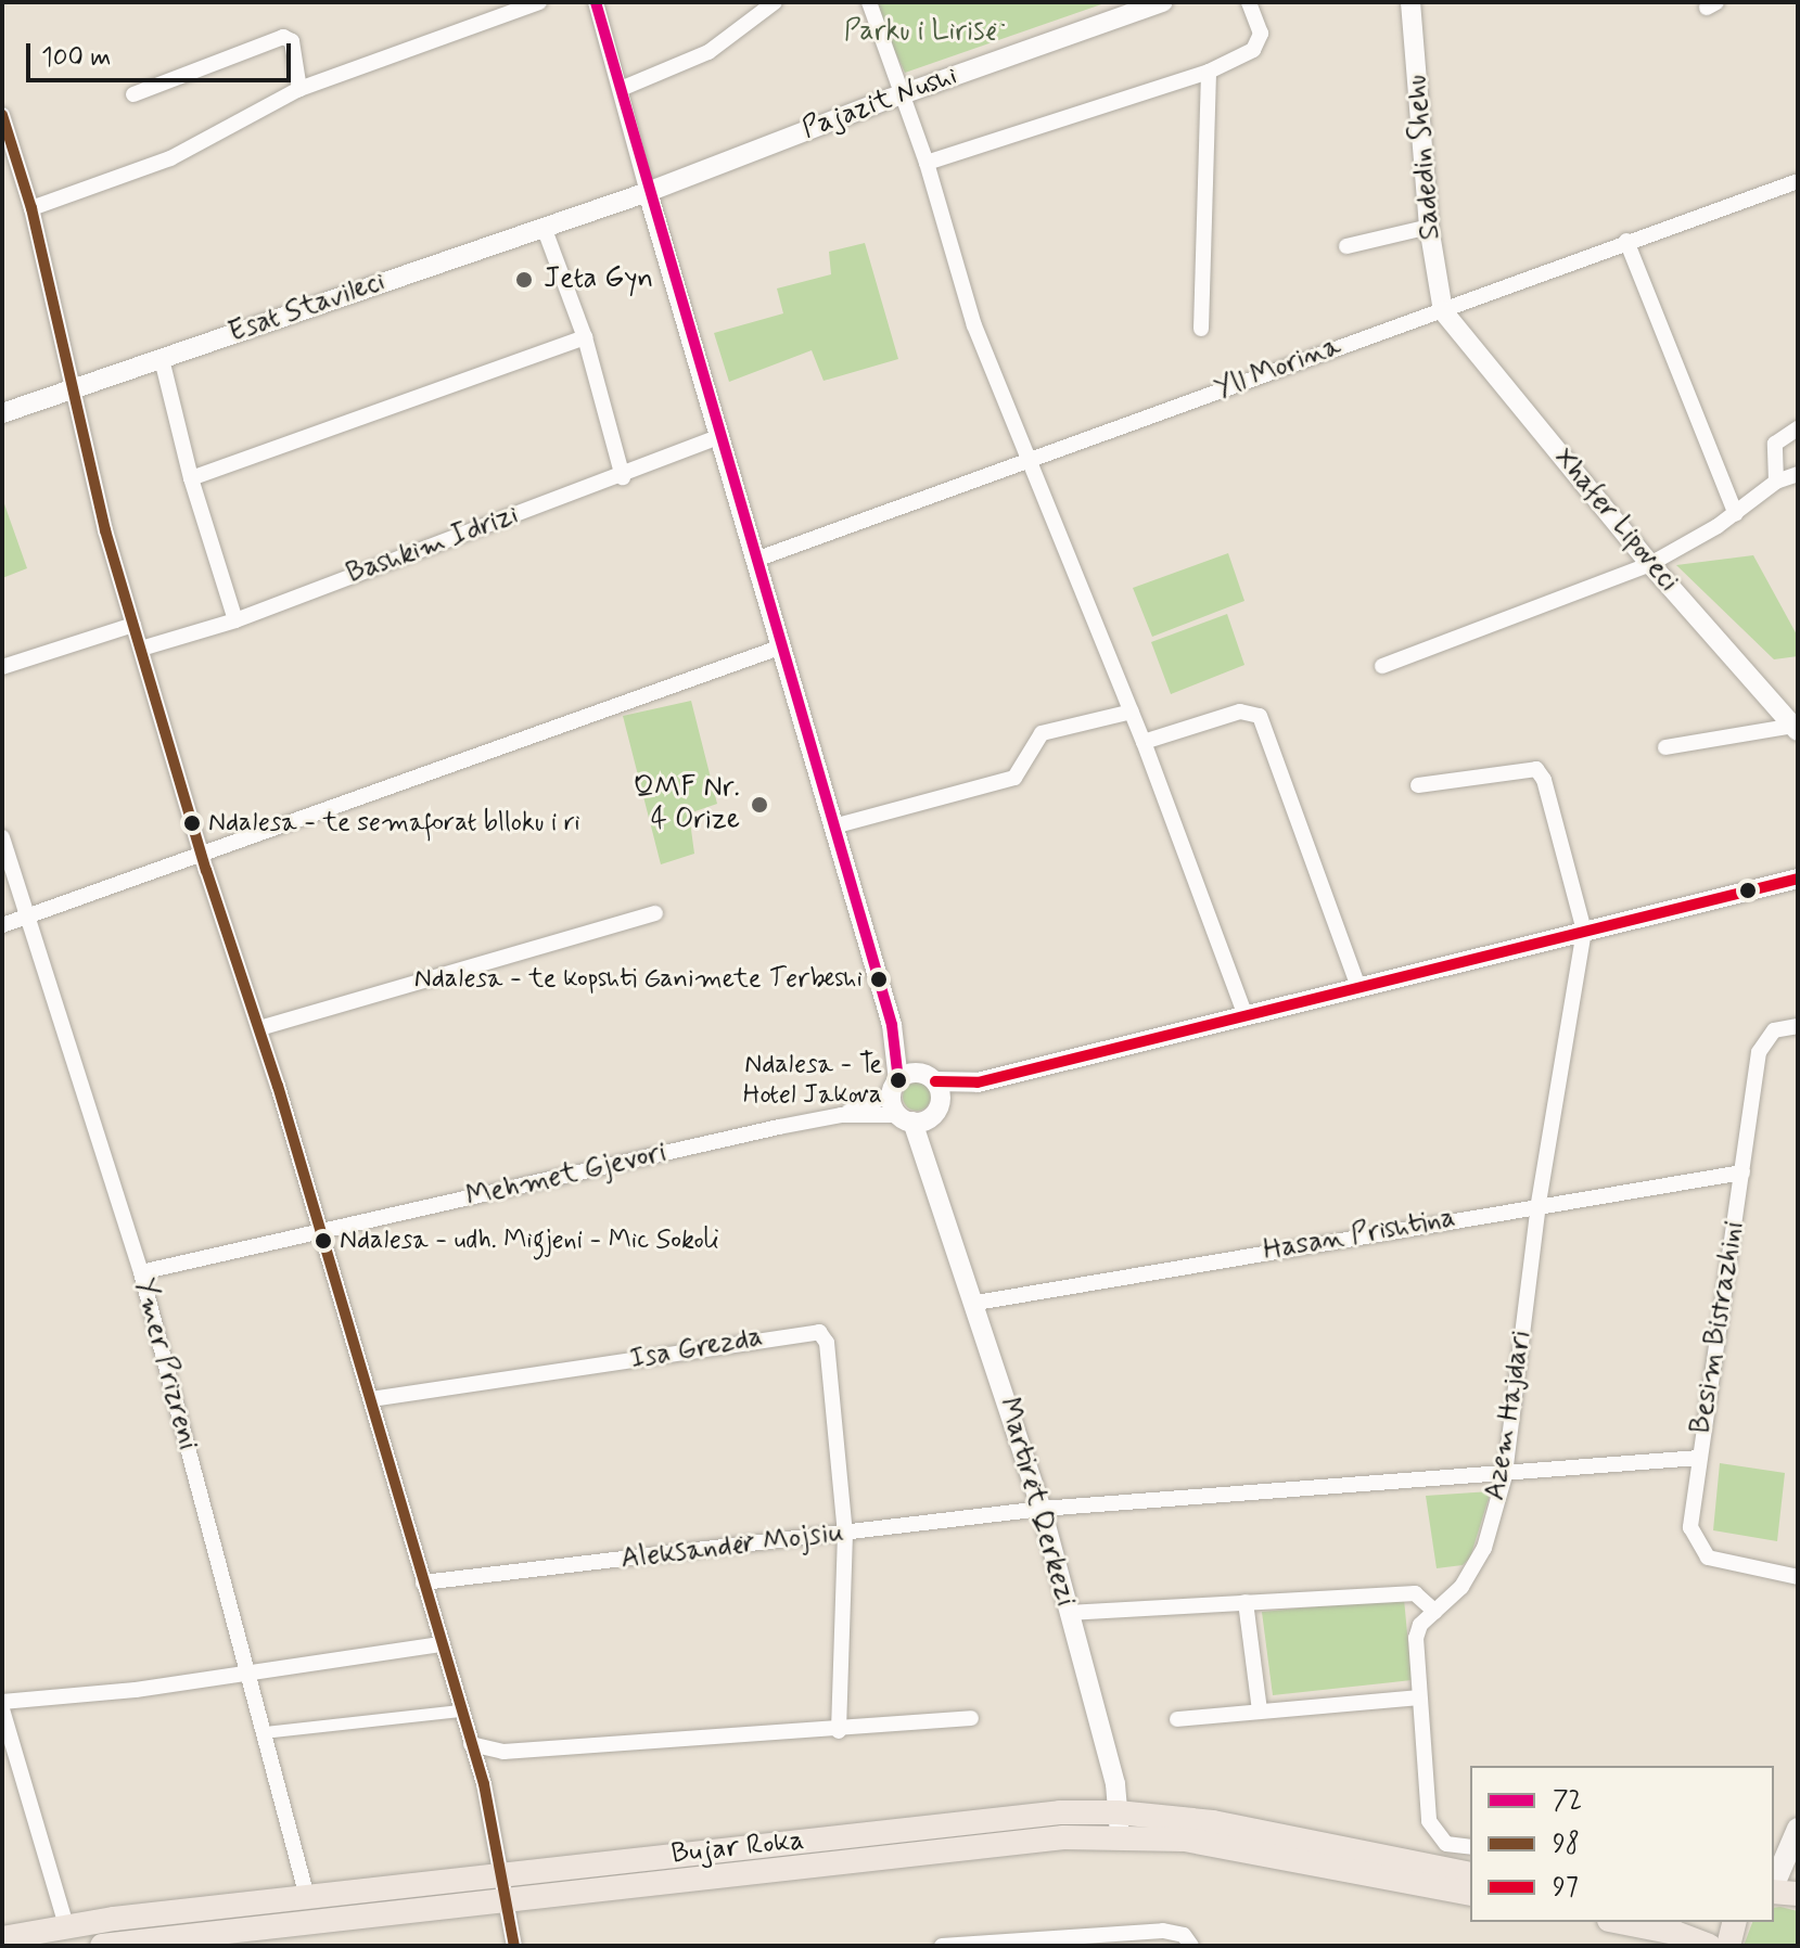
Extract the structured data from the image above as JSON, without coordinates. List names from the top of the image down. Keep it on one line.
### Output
{"streets":{"main road":["Bujar Roka"],"street":["Pajazit Nushi","Sadedin Shehu","Esat Stavileci","Yll Morina","Xhafer Lipoveci","Bashkim Idrizi","Mehmet Gjevori","Hasan Prishtina","Besim Bistrazhini","Isa Grezda","Ymer Prizreni","Azem Hajdari","Martirët Qerkezi","Aleksandër Mojsiu"]},"crossings":[["Pajazit Nushi","Esat Stavileci"],["Sadedin Shehu","Yll Morina"],["Sadedin Shehu","Xhafer Lipoveci"],["Yll Morina","Xhafer Lipoveci"],["Mehmet Gjevori","Ymer Prizreni"],["Mehmet Gjevori","Martirët Qerkezi"],["Hasan Prishtina","Besim Bistrazhini"],["Hasan Prishtina","Azem Hajdari"],["Hasan Prishtina","Martirët Qerkezi"],["Besim Bistrazhini","Aleksandër Mojsiu"],["Isa Grezda","Aleksandër Mojsiu"],["Ymer Prizreni","Bujar Roka"],["Azem Hajdari","Aleksandër Mojsiu"],["Martirët Qerkezi","Aleksandër Mojsiu"],["Martirët Qerkezi","Bujar Roka"]],"parks":["Parku i Lirisë"],"places":["Jeta Gyn","QMF Nr. 4 Orize","Ndalesa - te semaforat blloku i ri","Ndalesa - te kopshti Ganimete Terbeshi","Ndalesa - Te Hotel Jakova","Ndalesa - udh. Migjeni - Mic Sokoli"],"lines":["transit line 72","transit line 98","transit line 97"],"legend":["72","98","97"],"scale_bar":"100 m"}
